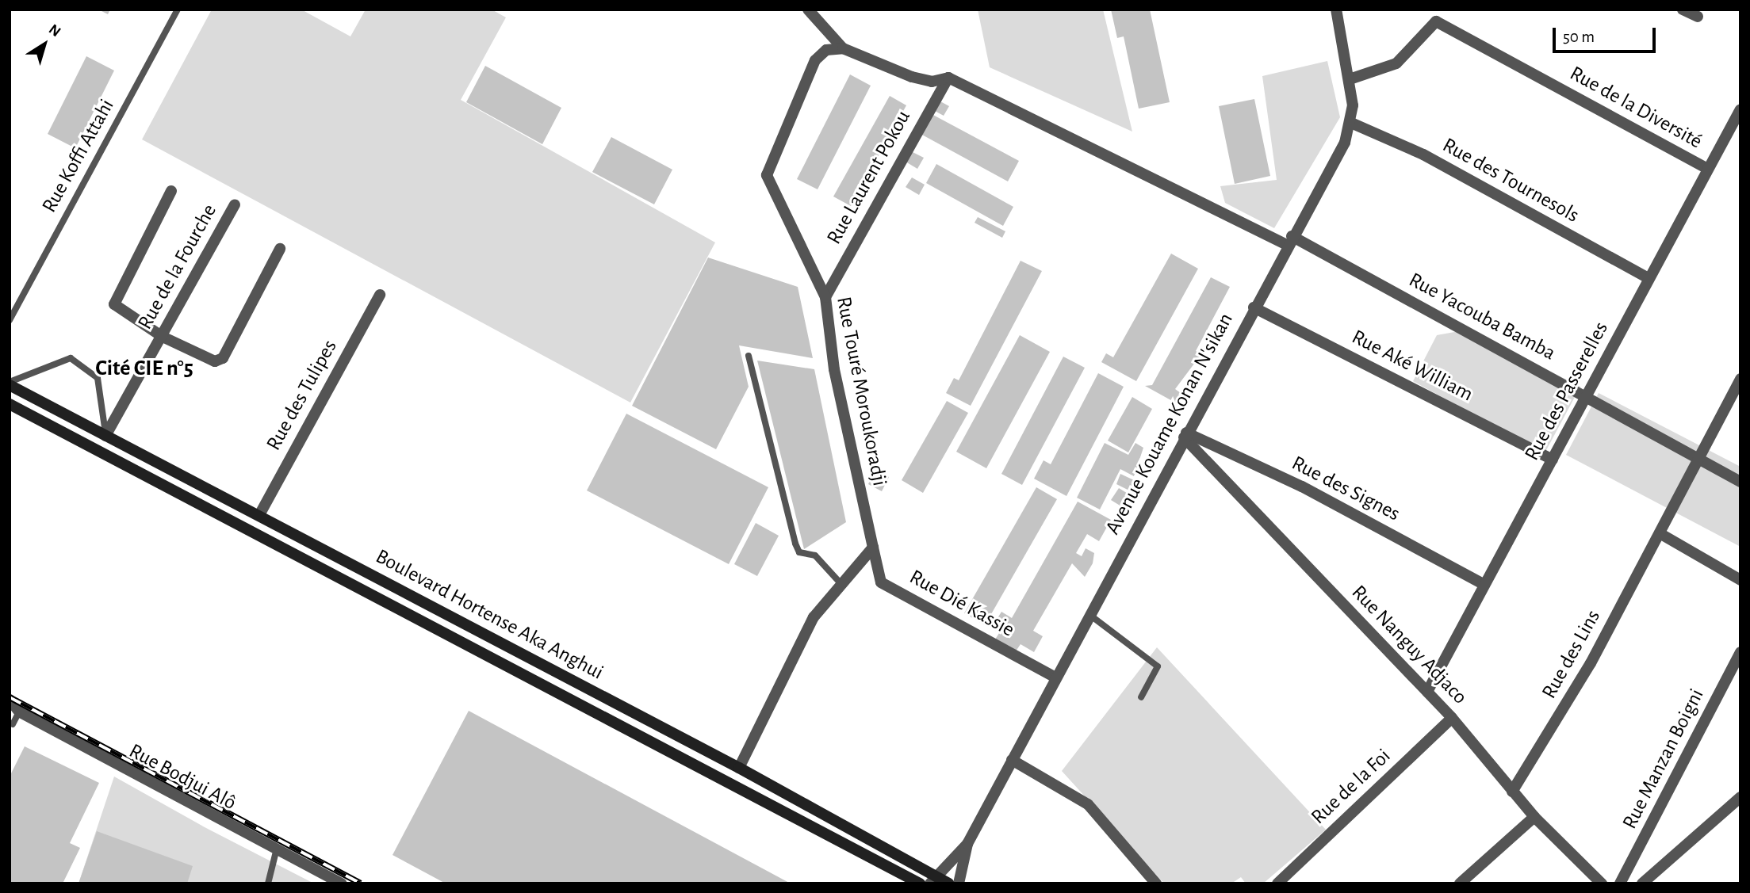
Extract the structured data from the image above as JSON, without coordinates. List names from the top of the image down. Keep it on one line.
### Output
{"streets":{"main road":["Boulevard Hortense Aka Anghui"],"street":["Rue de la Diversité","Rue Laurent Pokou","Rue des Tournesols","Rue de la Fourche","Rue Yacouba Bamba","Rue Aké William","Rue Touré Moroukoradji","Rue des Passerelles","Rue des Tulipes","Avenue Kouame Konan N'sikan","Rue des Signes","Rue Dié Kassie","Rue Nanguy Adjaco","Rue des Lins","Rue Manzan Boigni","Rue Bodjui Alô","Rue de la Foi"],"lane":["Rue Koffi Attahi"]},"crossings":[["Rue de la Diversité","Rue des Passerelles"],["Rue de la Diversité","Avenue Kouame Konan N'sikan"],["Rue Laurent Pokou","Rue Touré Moroukoradji"],["Rue des Tournesols","Rue des Passerelles"],["Rue des Tournesols","Avenue Kouame Konan N'sikan"],["Rue de la Fourche","Boulevard Hortense Aka Anghui"],["Rue Yacouba Bamba","Rue des Passerelles"],["Rue Yacouba Bamba","Avenue Kouame Konan N'sikan"],["Rue Yacouba Bamba","Rue des Lins"],["Rue Aké William","Rue des Passerelles"],["Rue Aké William","Avenue Kouame Konan N'sikan"],["Rue Touré Moroukoradji","Rue Dié Kassie"],["Rue des Passerelles","Rue des Signes"],["Rue des Passerelles","Rue Nanguy Adjaco"],["Rue des Tulipes","Boulevard Hortense Aka Anghui"],["Avenue Kouame Konan N'sikan","Rue des Signes"],["Avenue Kouame Konan N'sikan","Rue Dié Kassie"],["Avenue Kouame Konan N'sikan","Boulevard Hortense Aka Anghui"],["Avenue Kouame Konan N'sikan","Rue Nanguy Adjaco"],["Rue des Signes","Rue Nanguy Adjaco"],["Rue Nanguy Adjaco","Rue des Lins"],["Rue Nanguy Adjaco","Rue de la Foi"]],"districts":["Cité CIE n°5"],"scale_bar":"50 m","north":"top right"}
